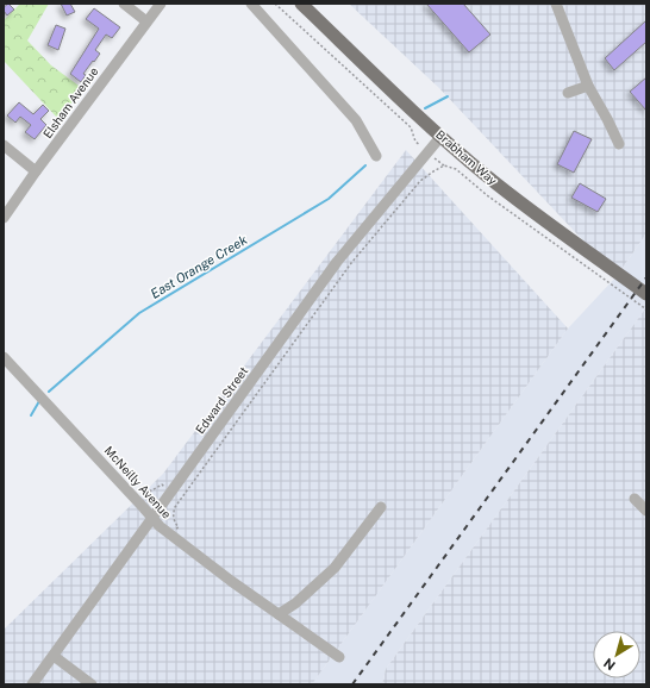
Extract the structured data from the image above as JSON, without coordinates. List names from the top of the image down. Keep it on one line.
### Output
{"streets":{"main road":["Brabham Way"],"street":["Elsham Avenue","Edward Street","McNeilly Avenue"]},"crossings":[["Brabham Way","Edward Street"],["Edward Street","McNeilly Avenue"]],"water":["East Orange Creek"],"north":"bottom left"}
